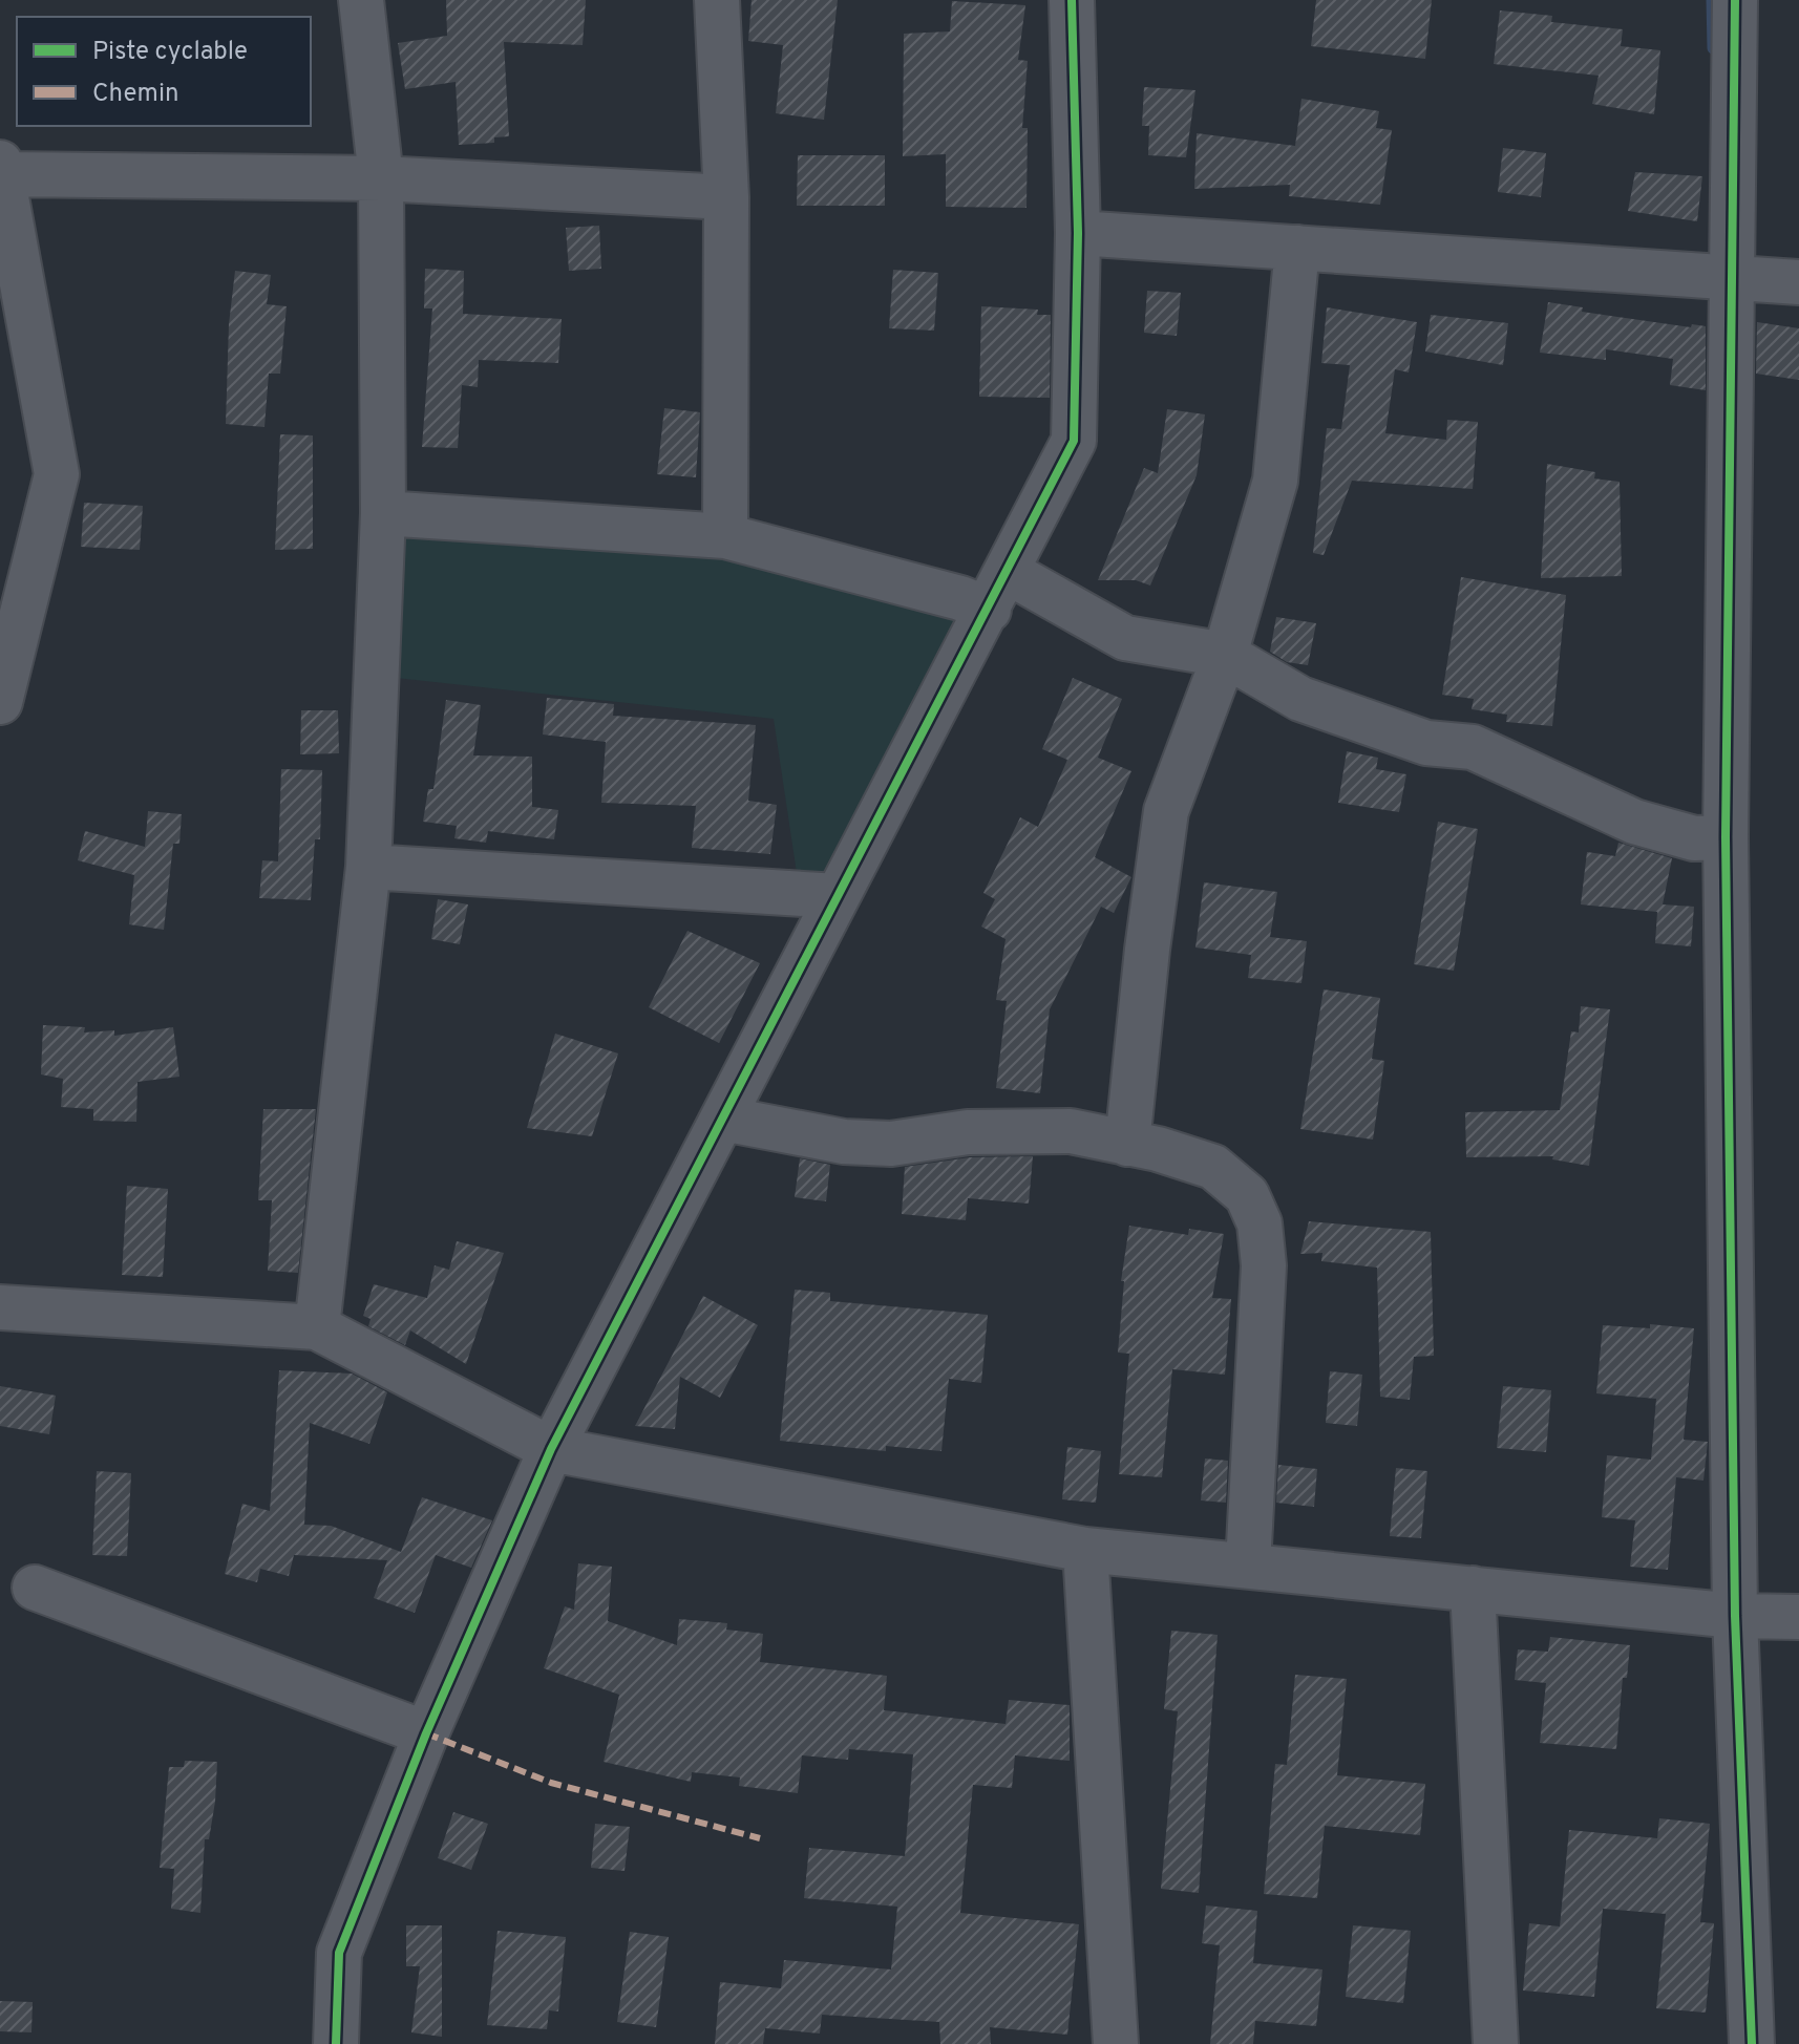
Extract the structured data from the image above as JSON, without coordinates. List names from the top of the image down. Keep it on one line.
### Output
{"legend":["Piste cyclable","Chemin"]}
